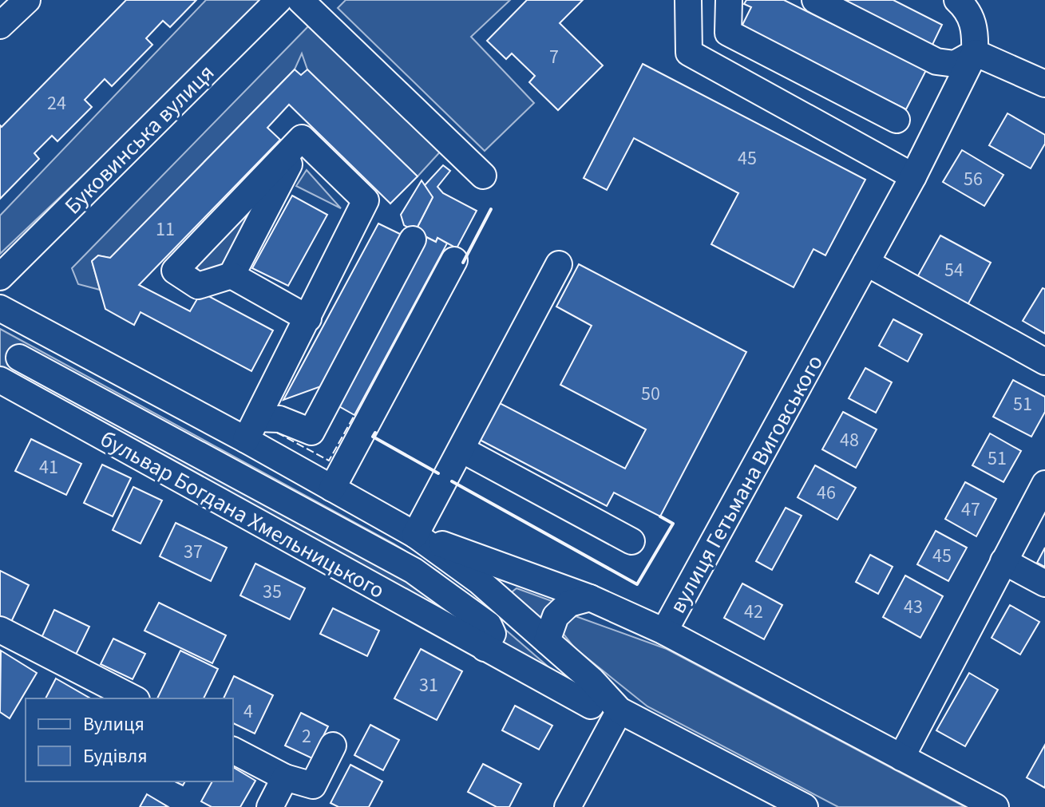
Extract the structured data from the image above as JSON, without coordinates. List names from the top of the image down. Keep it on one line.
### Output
{"streets":{"street":["Буковинська вулиця","вулиця Гетьмана Виговського","бульвар Богдана Хмельницького"]},"house_numbers":["7","24","45","56","11","54","50","51","48","51","41","46","47","37","45","35","43","42","31","4","2"],"legend":["Вулиця","Будівля"]}
